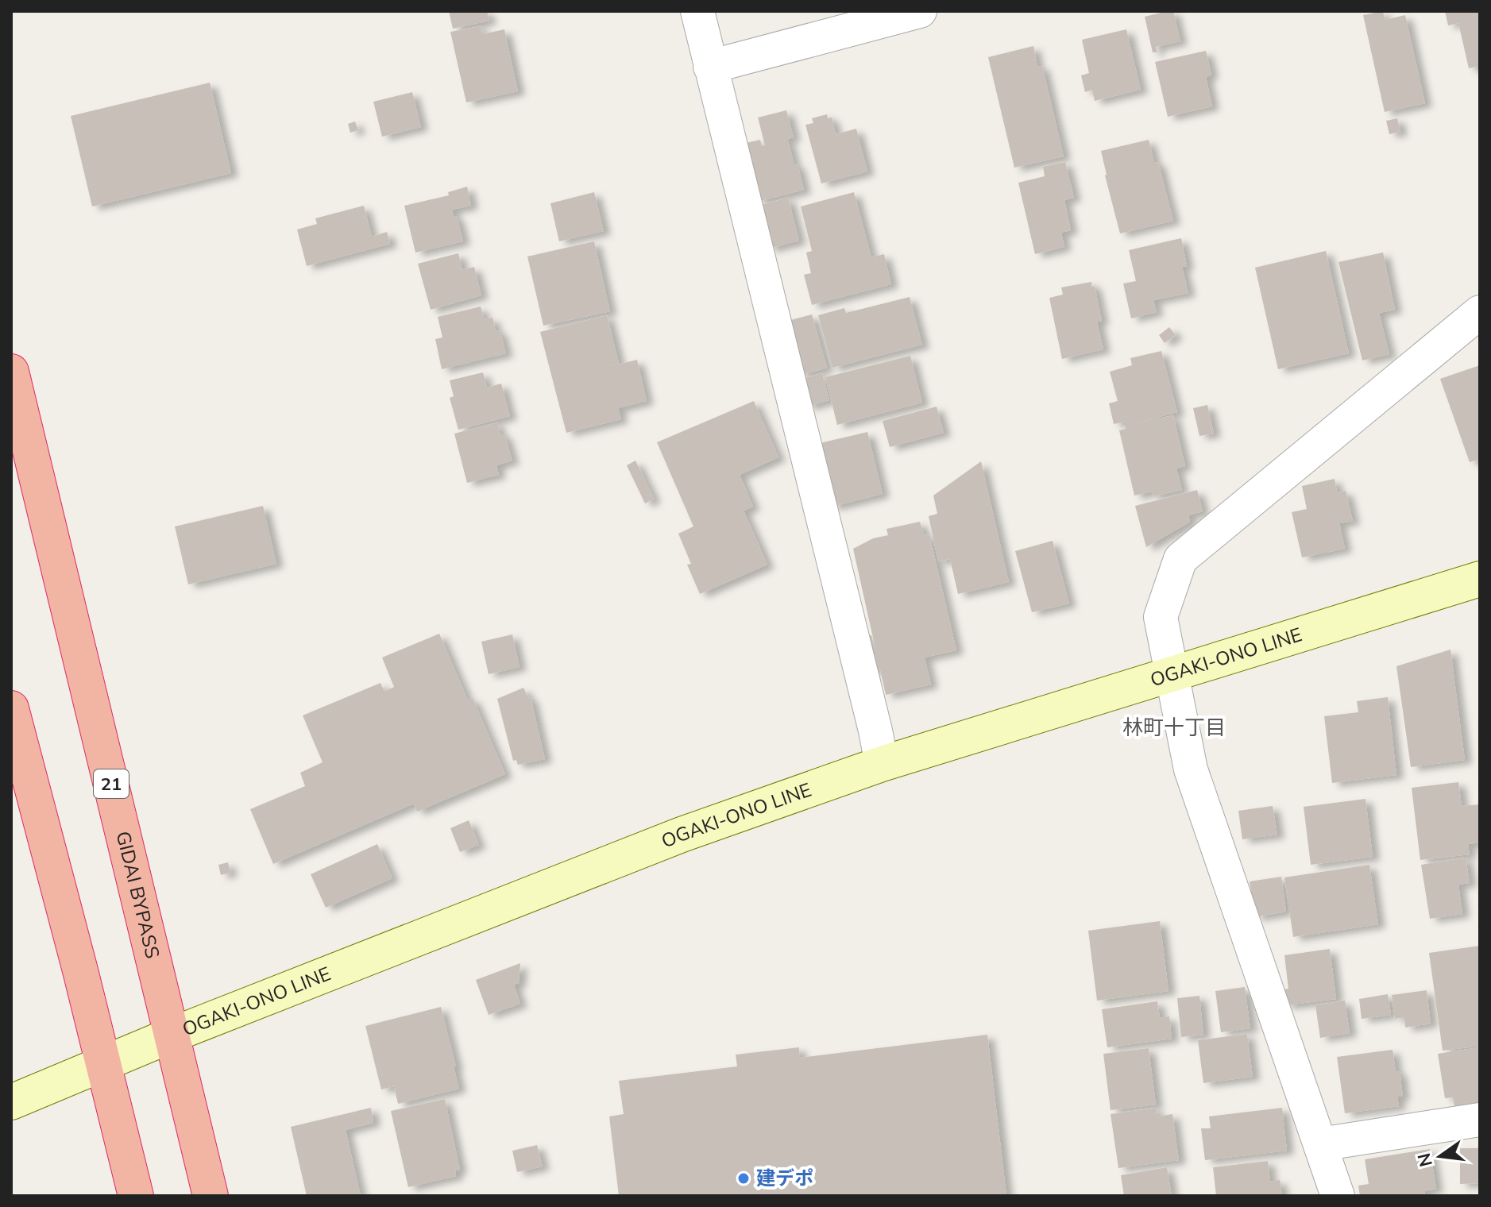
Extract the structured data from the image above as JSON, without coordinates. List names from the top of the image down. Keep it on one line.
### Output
{"streets":{"highway":["21","GIDAI BYPASS"],"main road":["OGAKI-ONO LINE"]},"crossings":[["OGAKI-ONO LINE","GIDAI BYPASS"]],"districts":["林町十丁目"],"places":["建デポ"],"north":"left"}
